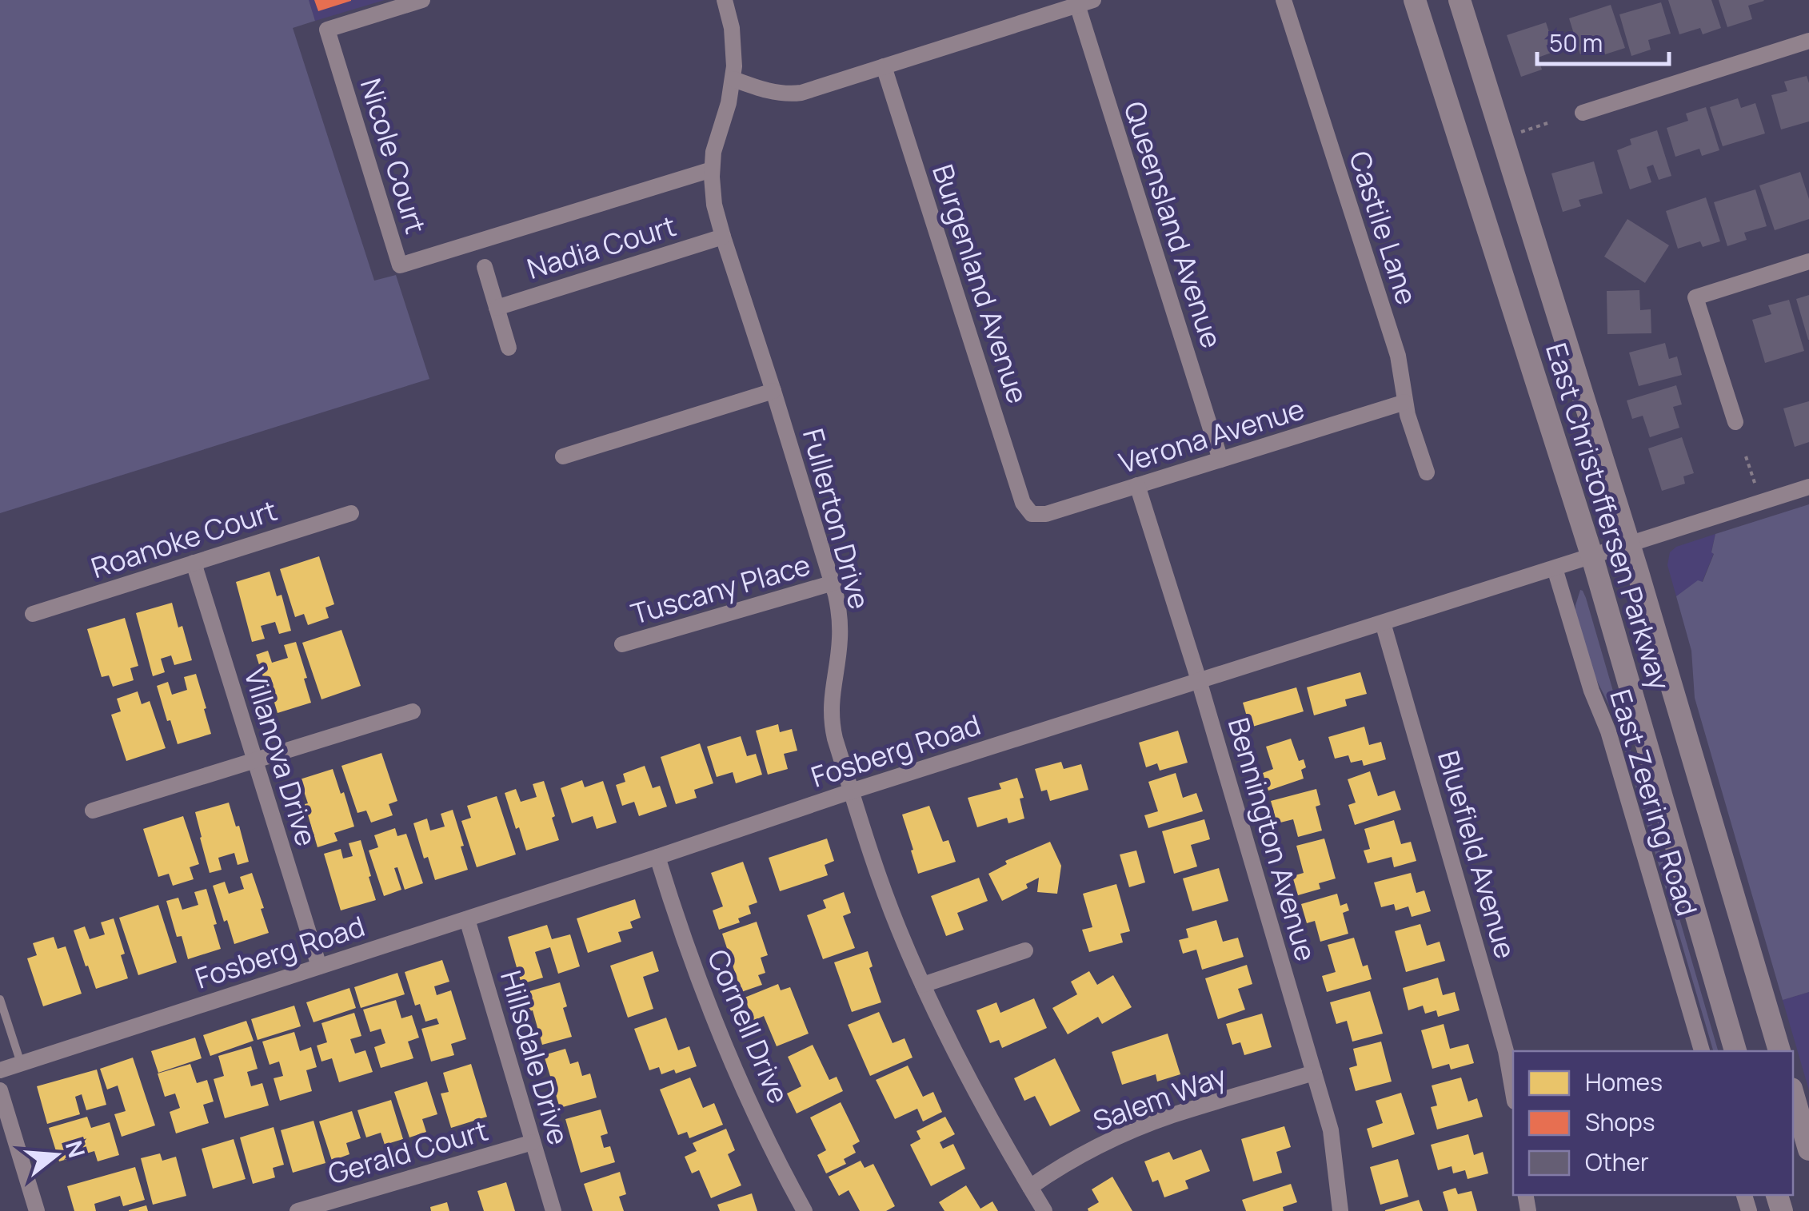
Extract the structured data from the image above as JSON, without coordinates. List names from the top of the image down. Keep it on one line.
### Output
{"streets":{"street":["Nicole Court","Queensland Avenue","Castile Lane","Nadia Court","Burgenland Avenue","Verona Avenue","East Christoffersen Parkway","Fullerton Drive","Roanoke Court","Tuscany Place","Fosberg Road","Villanova Drive","East Zeering Road","Bennington Avenue","Bluefield Avenue","Cornell Drive","Hillsdale Drive","Salem Way","Gerald Court"]},"crossings":[["Nicole Court","Fullerton Drive"],["Queensland Avenue","Verona Avenue"],["Castile Lane","Verona Avenue"],["Nadia Court","Fullerton Drive"],["Burgenland Avenue","Verona Avenue"],["Verona Avenue","Bennington Avenue"],["East Christoffersen Parkway","Fosberg Road"],["Fullerton Drive","Tuscany Place"],["Fullerton Drive","Fosberg Road"],["Fullerton Drive","Salem Way"],["Roanoke Court","Villanova Drive"],["Fosberg Road","Villanova Drive"],["Fosberg Road","East Zeering Road"],["Fosberg Road","Bennington Avenue"],["Fosberg Road","Bluefield Avenue"],["Fosberg Road","Cornell Drive"],["Fosberg Road","Hillsdale Drive"],["Bennington Avenue","Salem Way"],["Hillsdale Drive","Gerald Court"]],"legend":["Homes","Shops","Other"],"scale_bar":"50 m","north":"right"}
